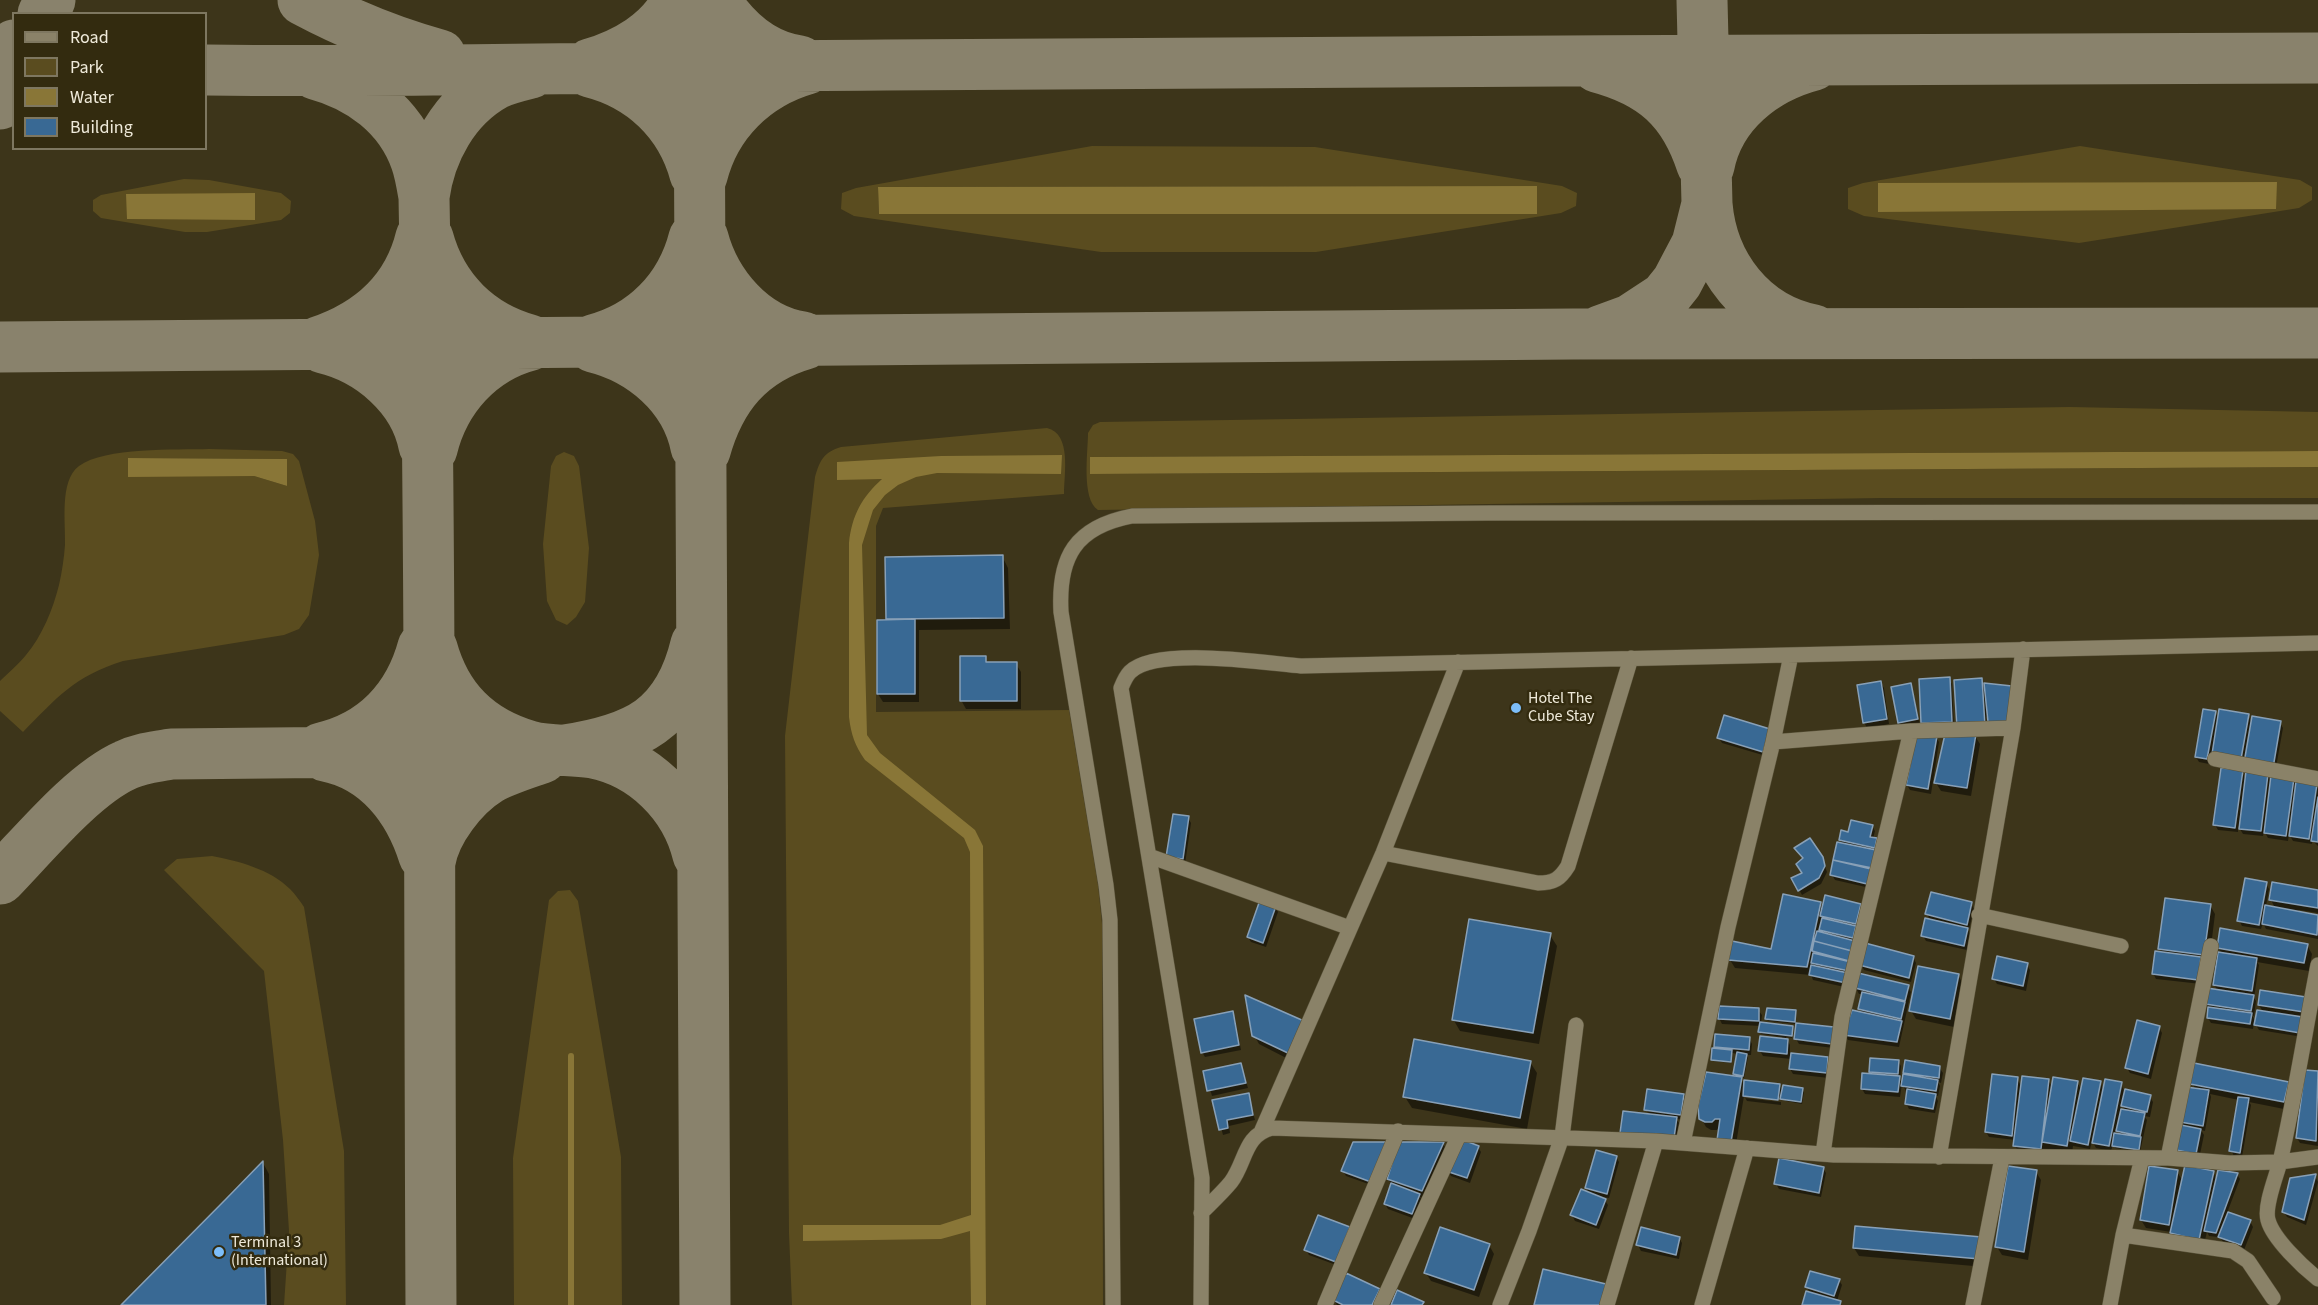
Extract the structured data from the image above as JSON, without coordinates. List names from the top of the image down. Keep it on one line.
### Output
{"places":["Hotel The Cube Stay","Terminal 3 (International)"],"legend":["Road","Park","Water","Building"]}
